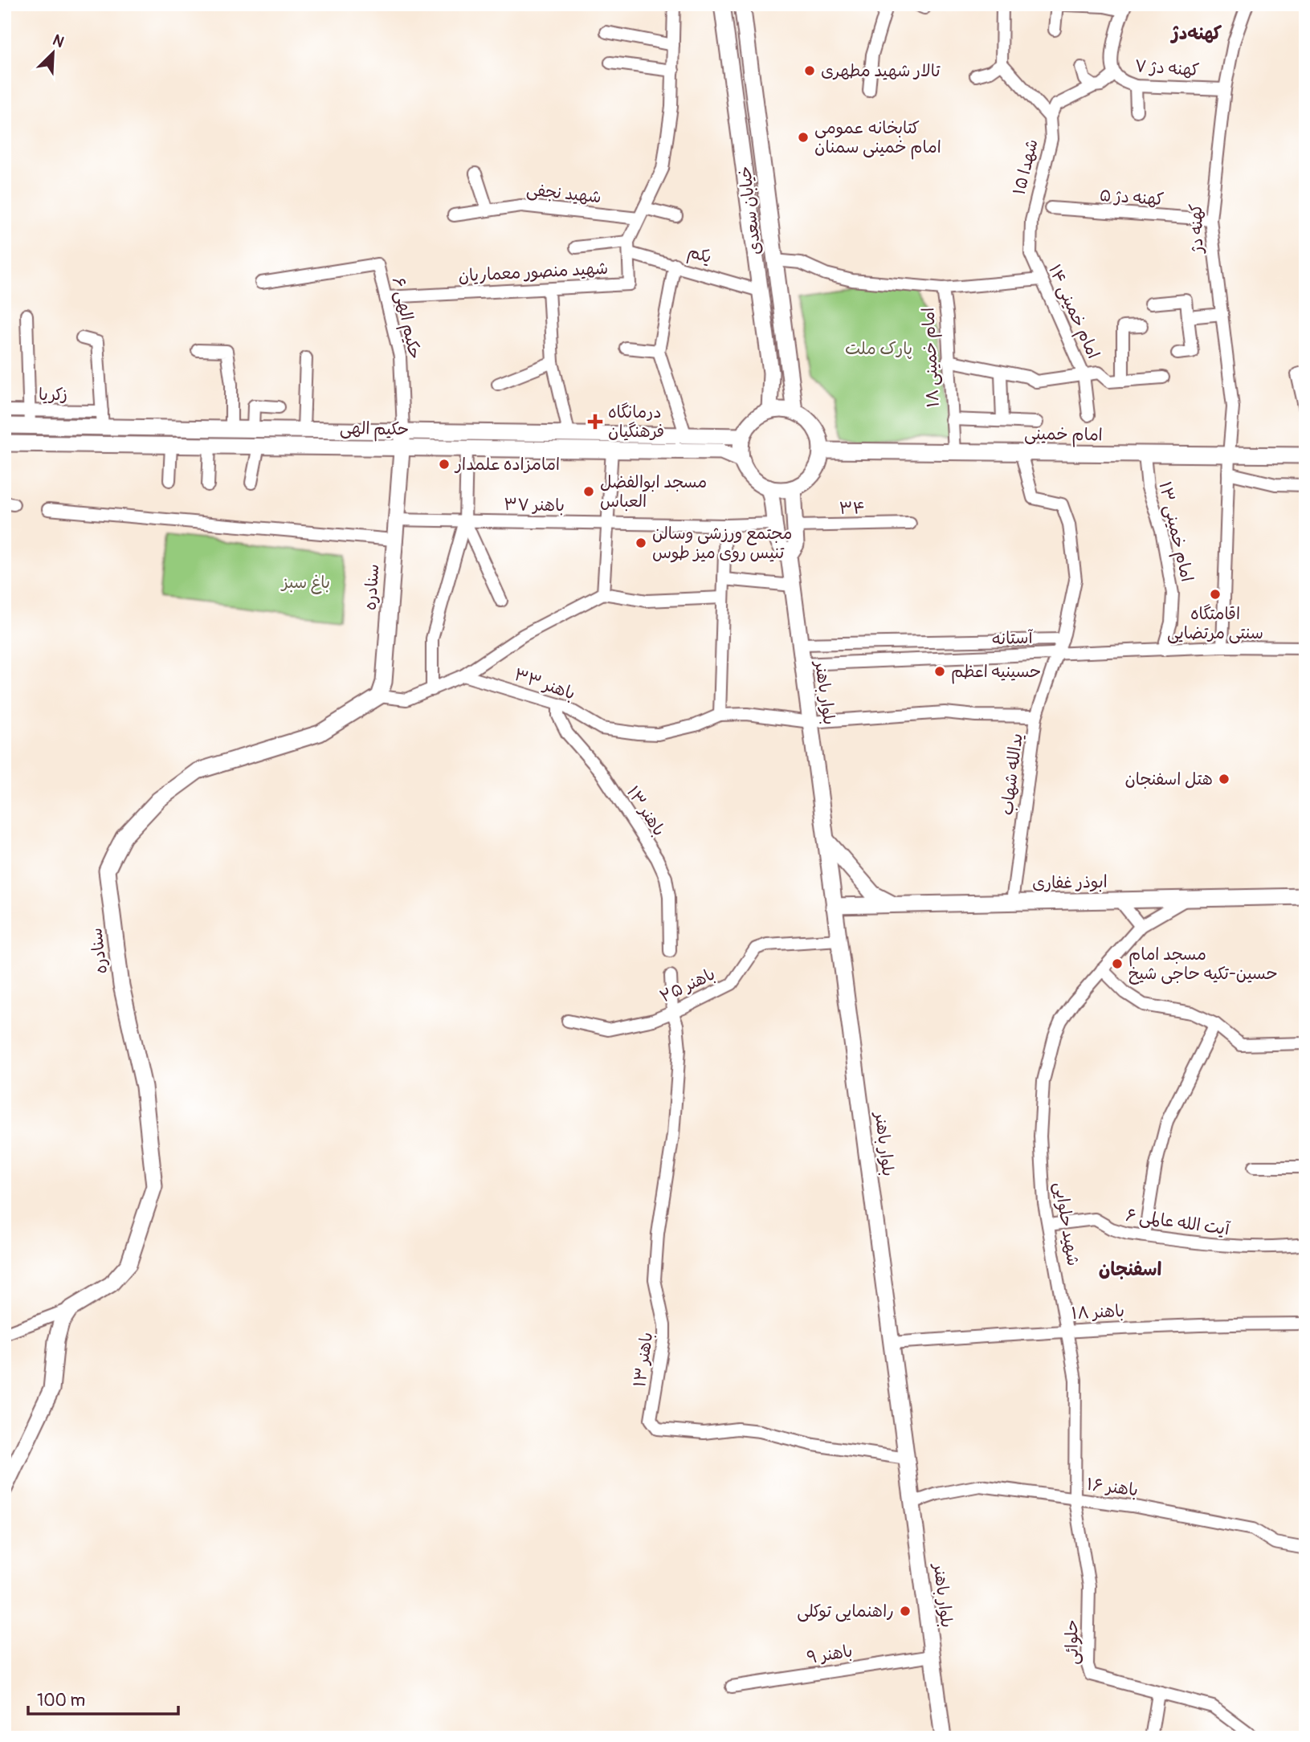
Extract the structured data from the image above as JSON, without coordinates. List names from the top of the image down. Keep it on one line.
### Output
{"streets":{"main road":["خیابان سعدی","حکیم الهی","امام خمینی","سنادره","بلوار باهنر","ابوذر غفاری"],"street":["کهنه دژ ۷","شهدا ۱۵","شهید نجفی","کهنه دژ ۵","کهنه دژ","یکم","شهید منصور معماریان","امام خمینی ۱۴","حکیم الهی ۶","امام خمینی ۱۸","زکریا","باهنر ۳۷","۳۴","امام خمینی ۱۳","آستانه","باهنر ۳۳","یدالله شهاب","باهنر ۱۳","باهنر ۲۵","آیت الله عالمی ۶","شهید حلوایی","باهنر ۱۸","باهنر ۱۶","حلوائی","باهنر ۹"]},"crossings":[["کهنه دژ ۷","کهنه دژ"],["شهدا ۱۵","امام خمینی ۱۴"],["شهید نجفی","شهید منصور معماریان"],["کهنه دژ ۵","کهنه دژ"],["خیابان سعدی","یکم"],["خیابان سعدی","حکیم الهی"],["خیابان سعدی","امام خمینی"],["کهنه دژ","امام خمینی"],["کهنه دژ","آستانه"],["یکم","شهید منصور معماریان"],["شهید منصور معماریان","حکیم الهی ۶"],["امام خمینی ۱۴","امام خمینی ۱۸"],["حکیم الهی ۶","حکیم الهی"],["حکیم الهی ۶","سنادره"],["امام خمینی ۱۸","امام خمینی"],["زکریا","حکیم الهی"],["حکیم الهی","امام خمینی"],["حکیم الهی","سنادره"],["امام خمینی","امام خمینی ۱۳"],["امام خمینی","یدالله شهاب"],["باهنر ۳۷","سنادره"],["امام خمینی ۱۳","آستانه"],["آستانه","بلوار باهنر"],["آستانه","یدالله شهاب"],["باهنر ۳۳","بلوار باهنر"],["باهنر ۳۳","یدالله شهاب"],["باهنر ۳۳","باهنر ۱۳"],["بلوار باهنر","باهنر ۱۳"],["بلوار باهنر","ابوذر غفاری"],["بلوار باهنر","باهنر ۲۵"],["بلوار باهنر","باهنر ۱۸"],["بلوار باهنر","باهنر ۱۶"],["بلوار باهنر","باهنر ۹"],["یدالله شهاب","ابوذر غفاری"],["باهنر ۱۳","باهنر ۲۵"],["ابوذر غفاری","شهید حلوایی"],["آیت الله عالمی ۶","شهید حلوایی"],["شهید حلوایی","باهنر ۱۸"],["شهید حلوایی","باهنر ۱۶"],["شهید حلوایی","حلوائی"],["باهنر ۱۶","حلوائی"]],"districts":["کهنه‌دژ","اسفنجان"],"parks":["پارک ملت","باغ سبز"],"places":{"other":["تالار شهید مطهری","کتابخانه عمومی امام خمینی سمنان","امامزاده علمدار","مسجد ابوالفضل العباس","مجتمع ورزشی وسالن تنیس روی میز طوس","اقامتگاه سنتی مرتضایی","حسینیه اعظم","هتل اسفنجان","مسجد امام حسین-تکیه حاجی شیخ","راهنمایی توکلی"],"health":["درمانگاه فرهنگیان"]},"scale_bar":"100 m","north":"top right"}
